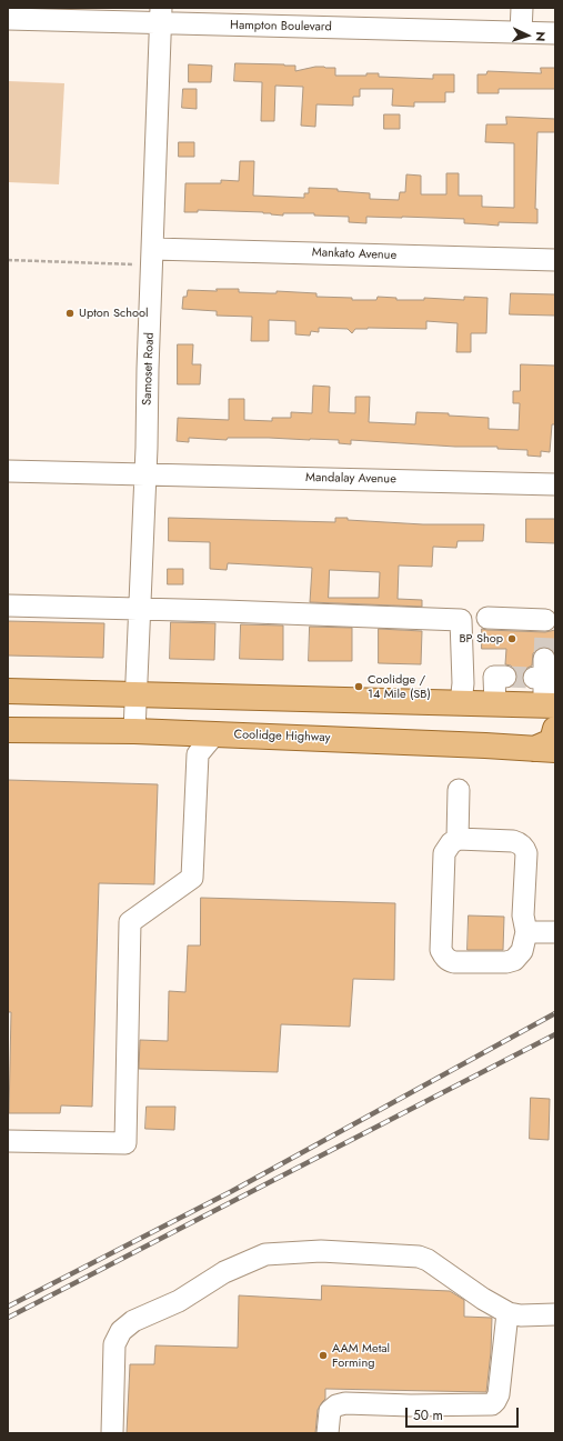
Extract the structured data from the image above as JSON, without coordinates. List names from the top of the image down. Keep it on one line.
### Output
{"streets":{"main road":["Coolidge Highway"],"street":["Hampton Boulevard","Mankato Avenue","Samoset Road","Mandalay Avenue"]},"crossings":[["Hampton Boulevard","Samoset Road"],["Mankato Avenue","Samoset Road"],["Samoset Road","Mandalay Avenue"],["Samoset Road","Coolidge Highway"]],"places":["Upton School","BP Shop","Coolidge / 14 Mile (SB)","AAM Metal Forming"],"scale_bar":"50 m","north":"right"}
